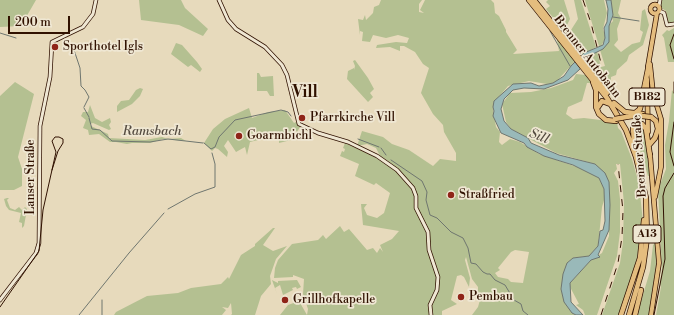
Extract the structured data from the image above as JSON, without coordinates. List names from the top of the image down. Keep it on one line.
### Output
{"streets":{"highway":["Brenner Autobahn","A13"],"main road":["B182","Brenner Straße","Lanser Straße"]},"crossings":[["Brenner Autobahn","A13"],["B182","Brenner Straße"]],"districts":["Vill"],"water":["Ramsbach","Sill"],"places":["Sporthotel Igls","Pfarrkirche Vill","Goarmbichl","Straßfried","Pembau","Grillhofkapelle"],"scale_bar":"200 m"}
